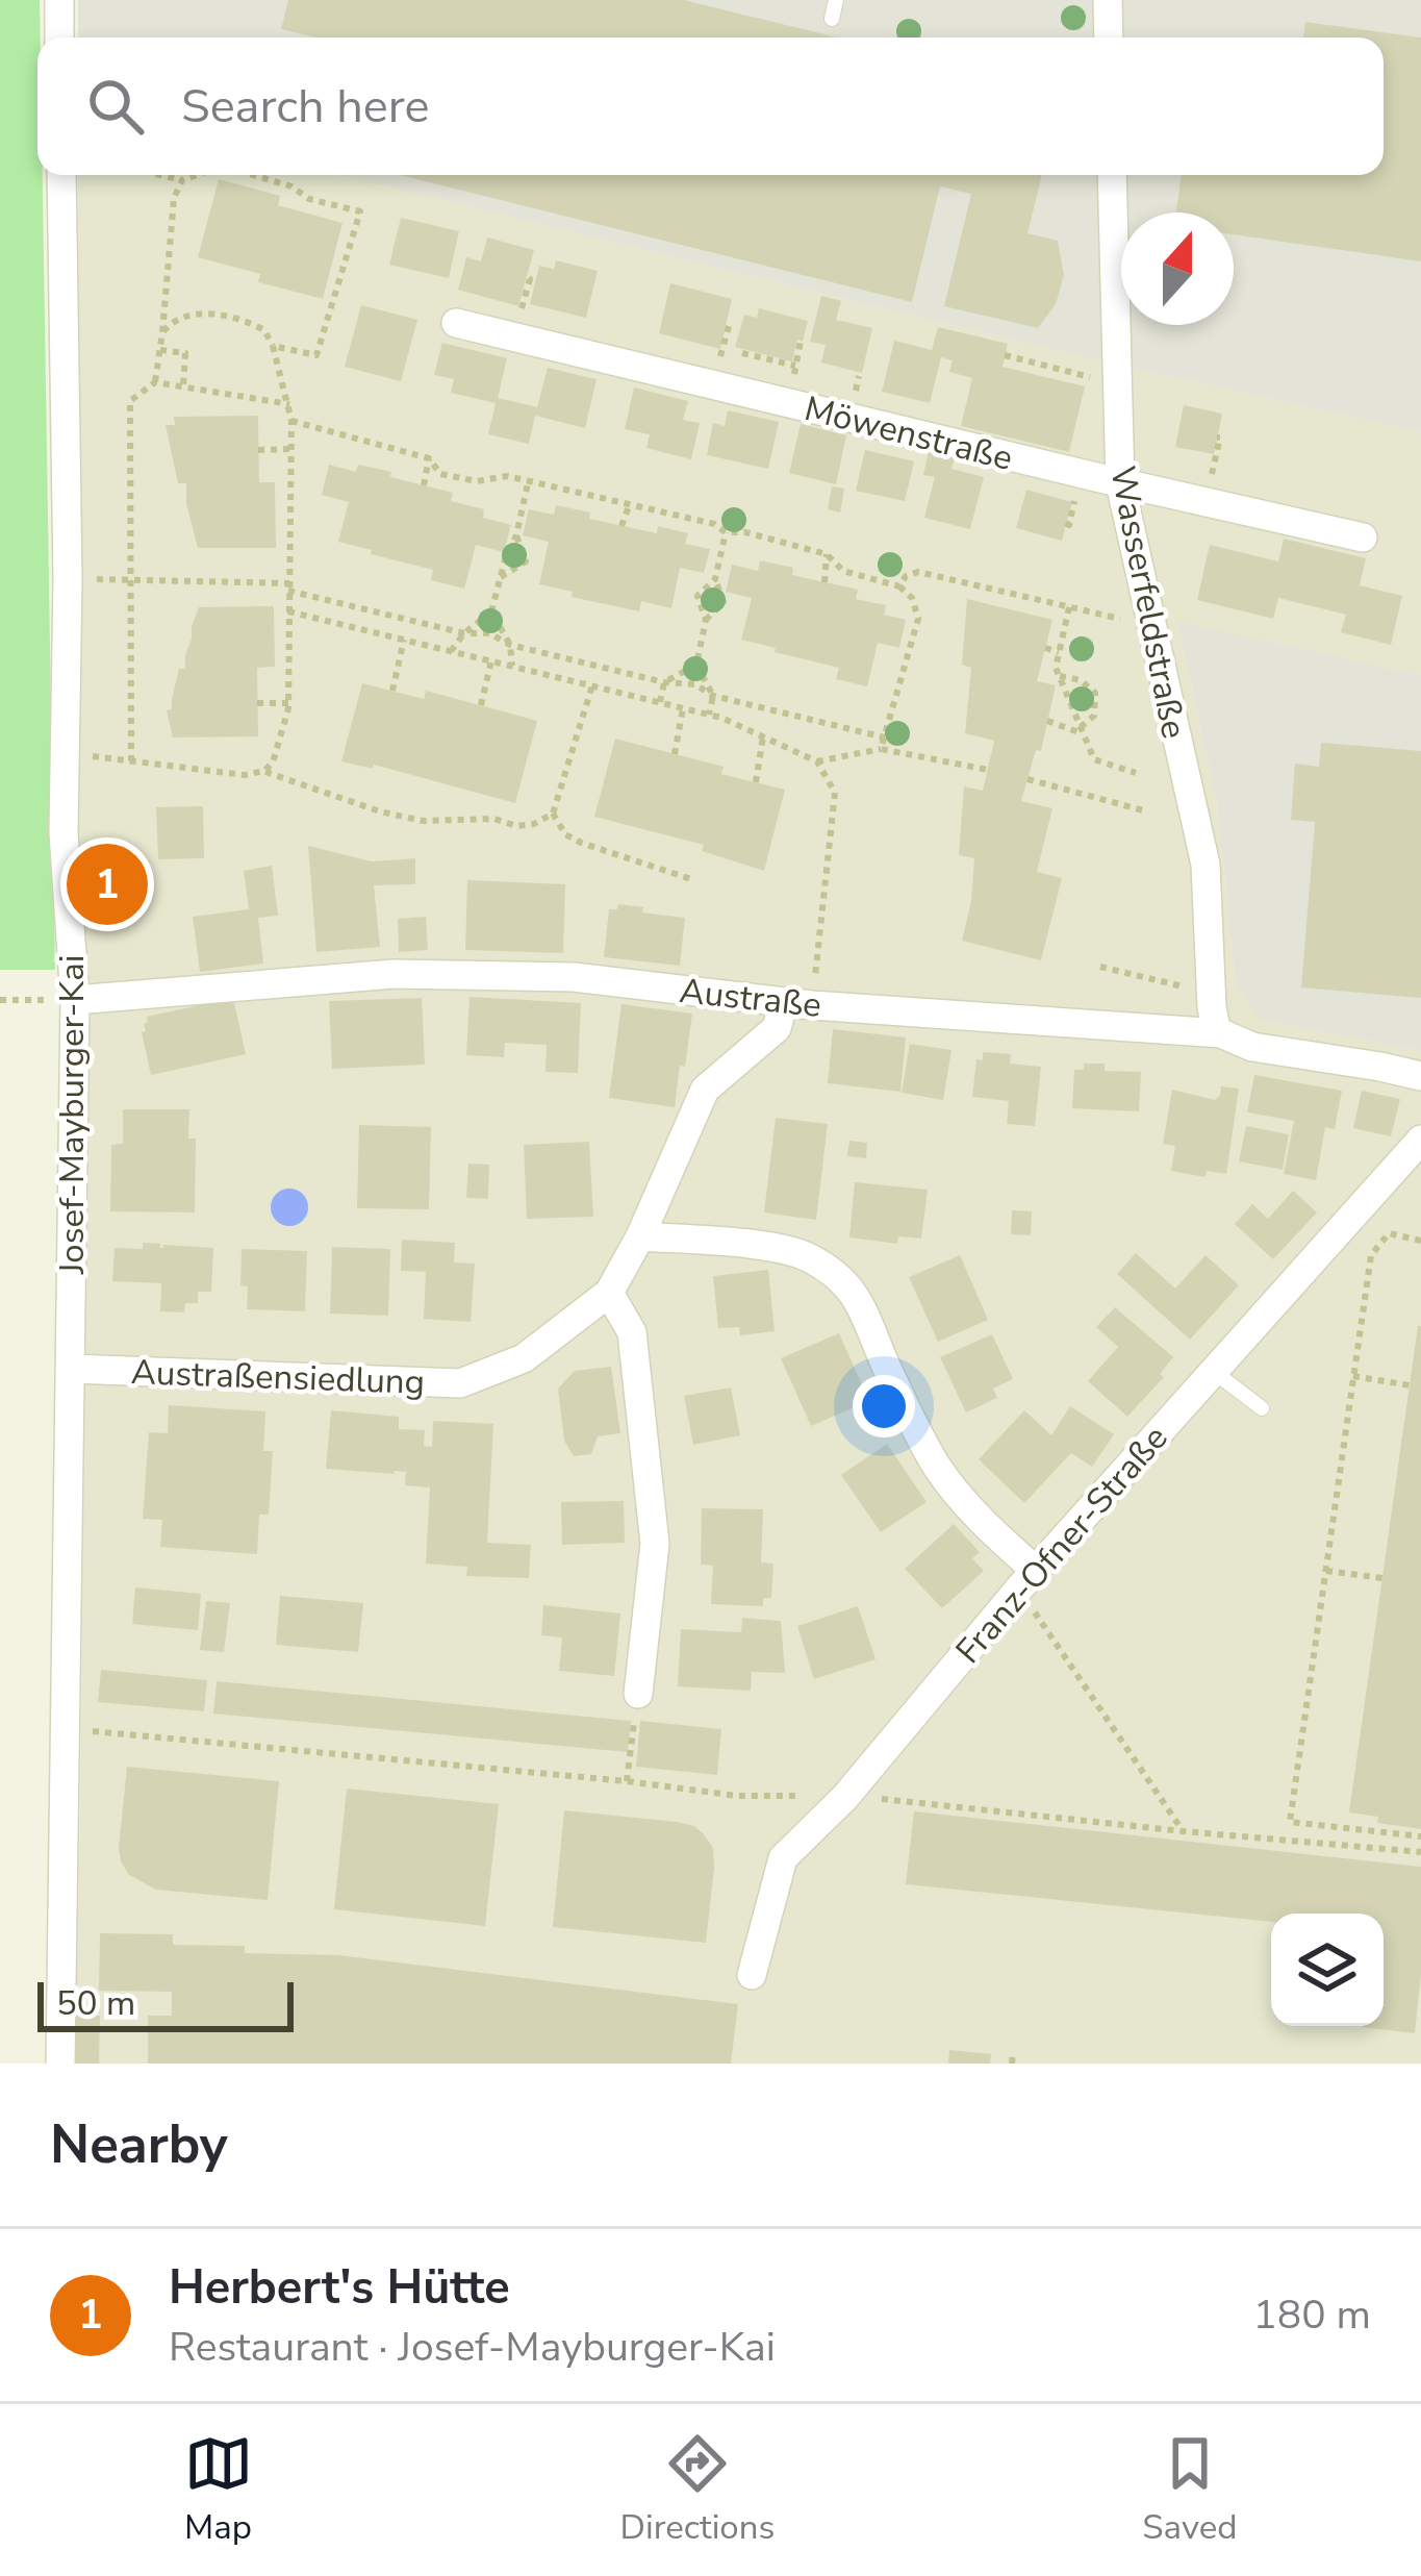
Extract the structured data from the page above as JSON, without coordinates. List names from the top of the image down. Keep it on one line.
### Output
{"streets":{"street":["Möwenstraße","Wasserfeldstraße","Austraße","Josef-Mayburger-Kai","Austraßensiedlung","Franz-Ofner-Straße"]},"crossings":[["Möwenstraße","Wasserfeldstraße"],["Wasserfeldstraße","Austraße"],["Austraße","Josef-Mayburger-Kai"],["Austraße","Austraßensiedlung"],["Josef-Mayburger-Kai","Austraßensiedlung"]],"scale_bar":"50 m","north":"top","page":{"search":"Search here","pins":"1","scale":"50 m","heading":"Nearby","list":[{"mark":"1","name":"Herbert's Hütte","note":"Restaurant · Josef-Mayburger-Kai","value":"180 m"}],"nav":["Map","Directions","Saved"]}}
